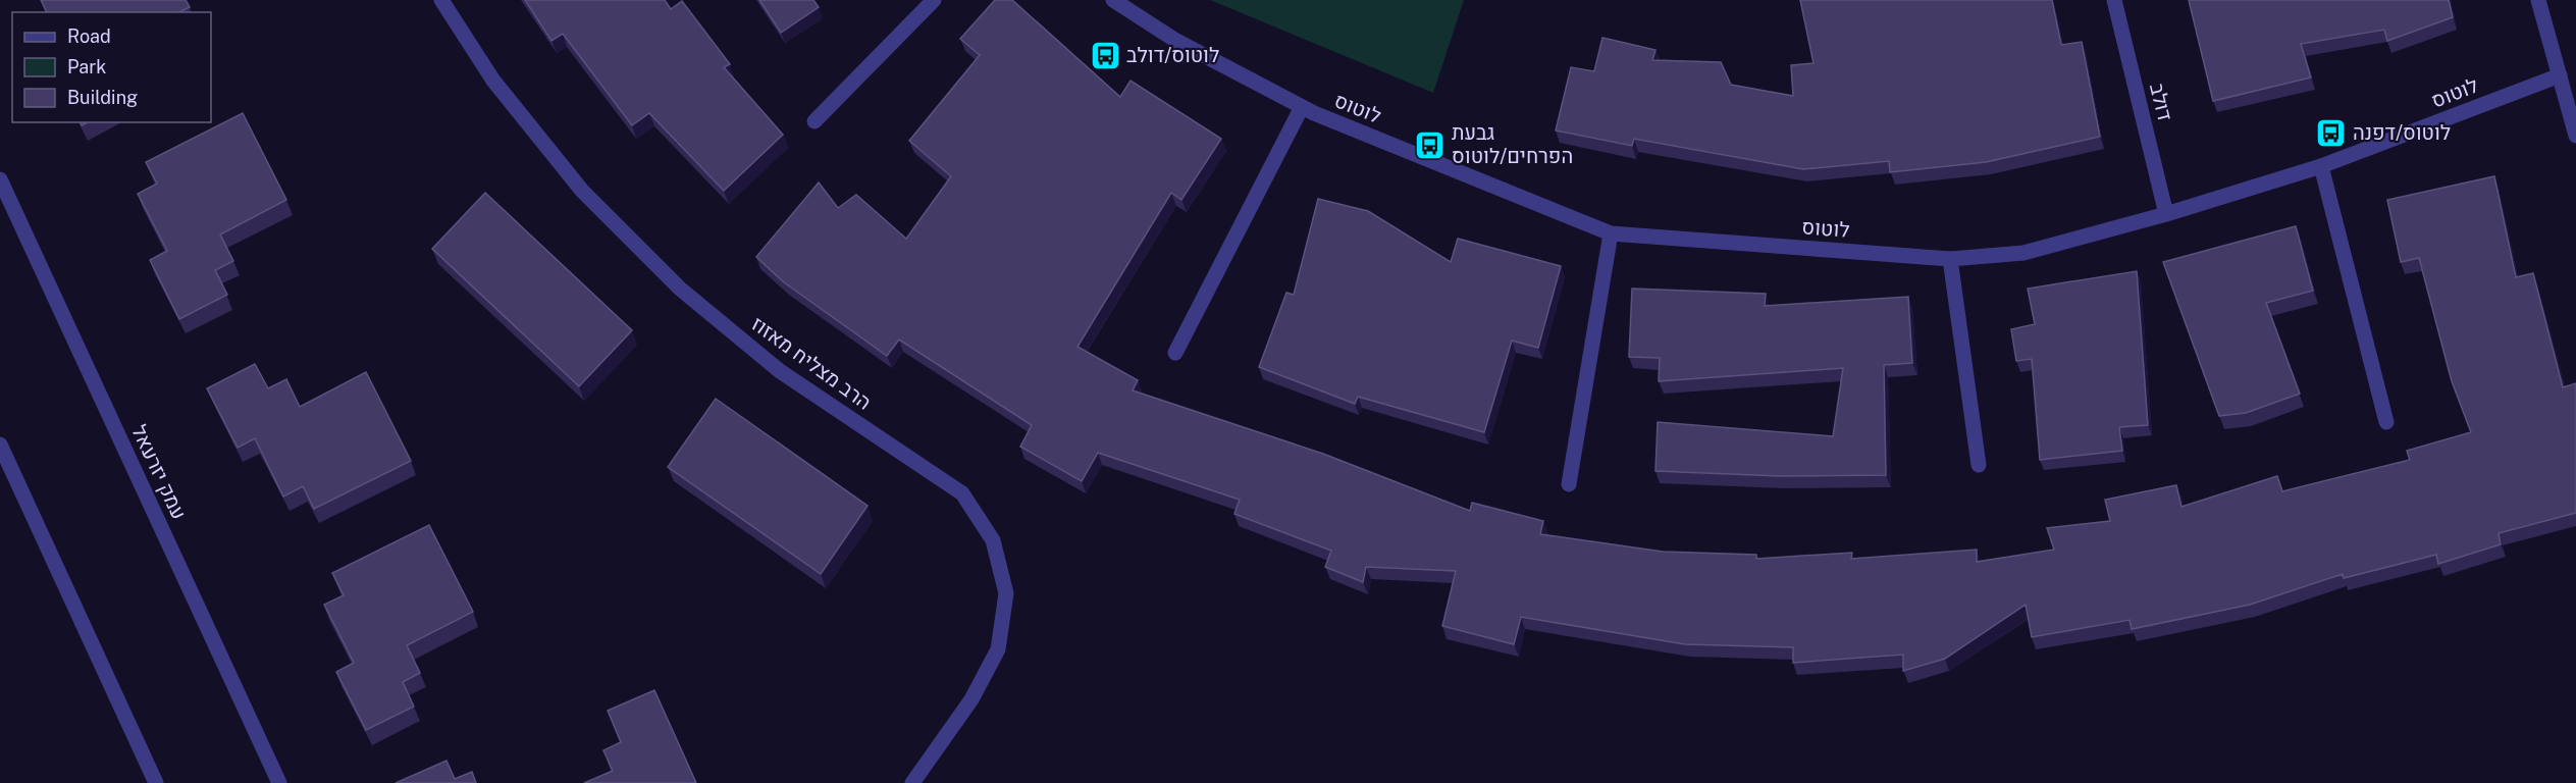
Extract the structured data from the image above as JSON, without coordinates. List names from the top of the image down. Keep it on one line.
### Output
{"streets":{"street":["לוטוס","דולב","הרב מצליח מאזוז","עמק יזרעאל"]},"crossings":[["לוטוס","דולב"]],"places":{"bus stop":["לוטוס/דולב","לוטוס/דפנה","גבעת הפרחים/לוטוס"]},"legend":["Road","Park","Building"]}
